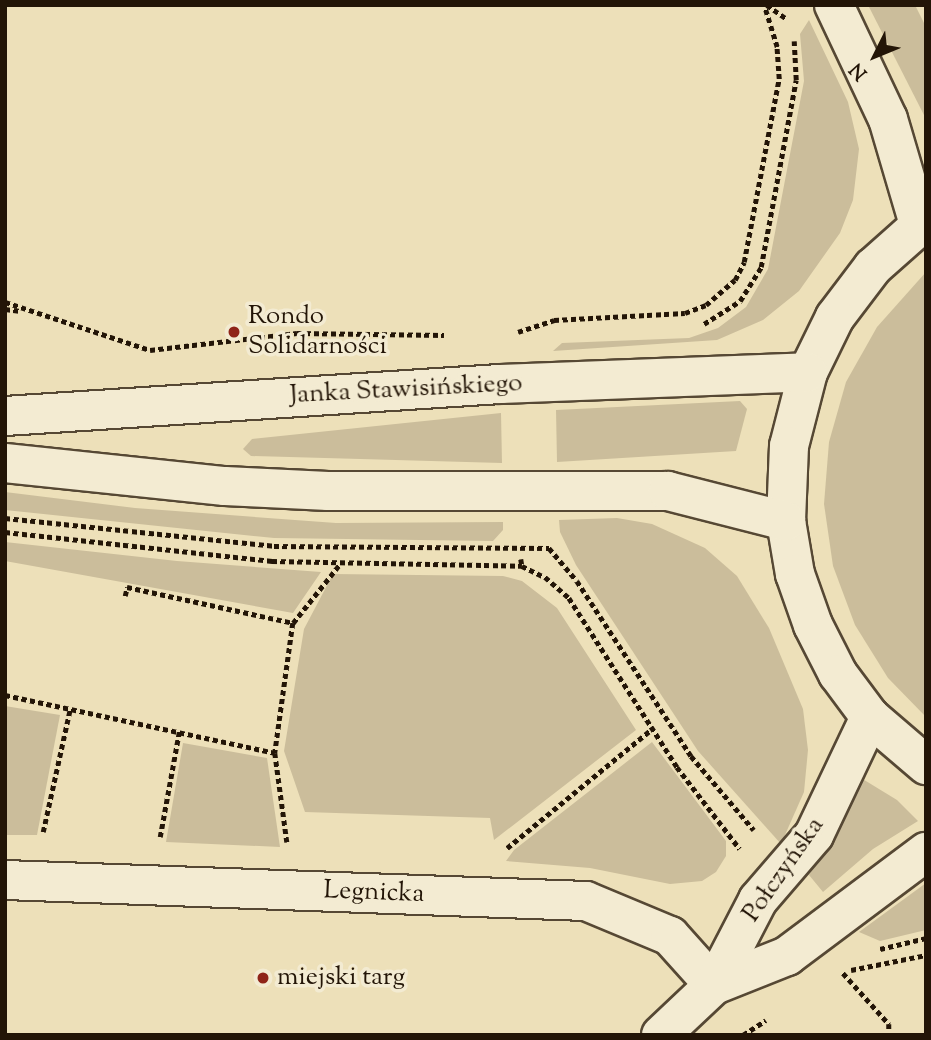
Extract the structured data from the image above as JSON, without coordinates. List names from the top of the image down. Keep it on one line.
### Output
{"streets":{"street":["Janka Stawisińskiego","Połczyńska","Legnicka"]},"crossings":[["Połczyńska","Legnicka"]],"places":["Rondo Solidarności","miejski targ"],"north":"bottom left"}
